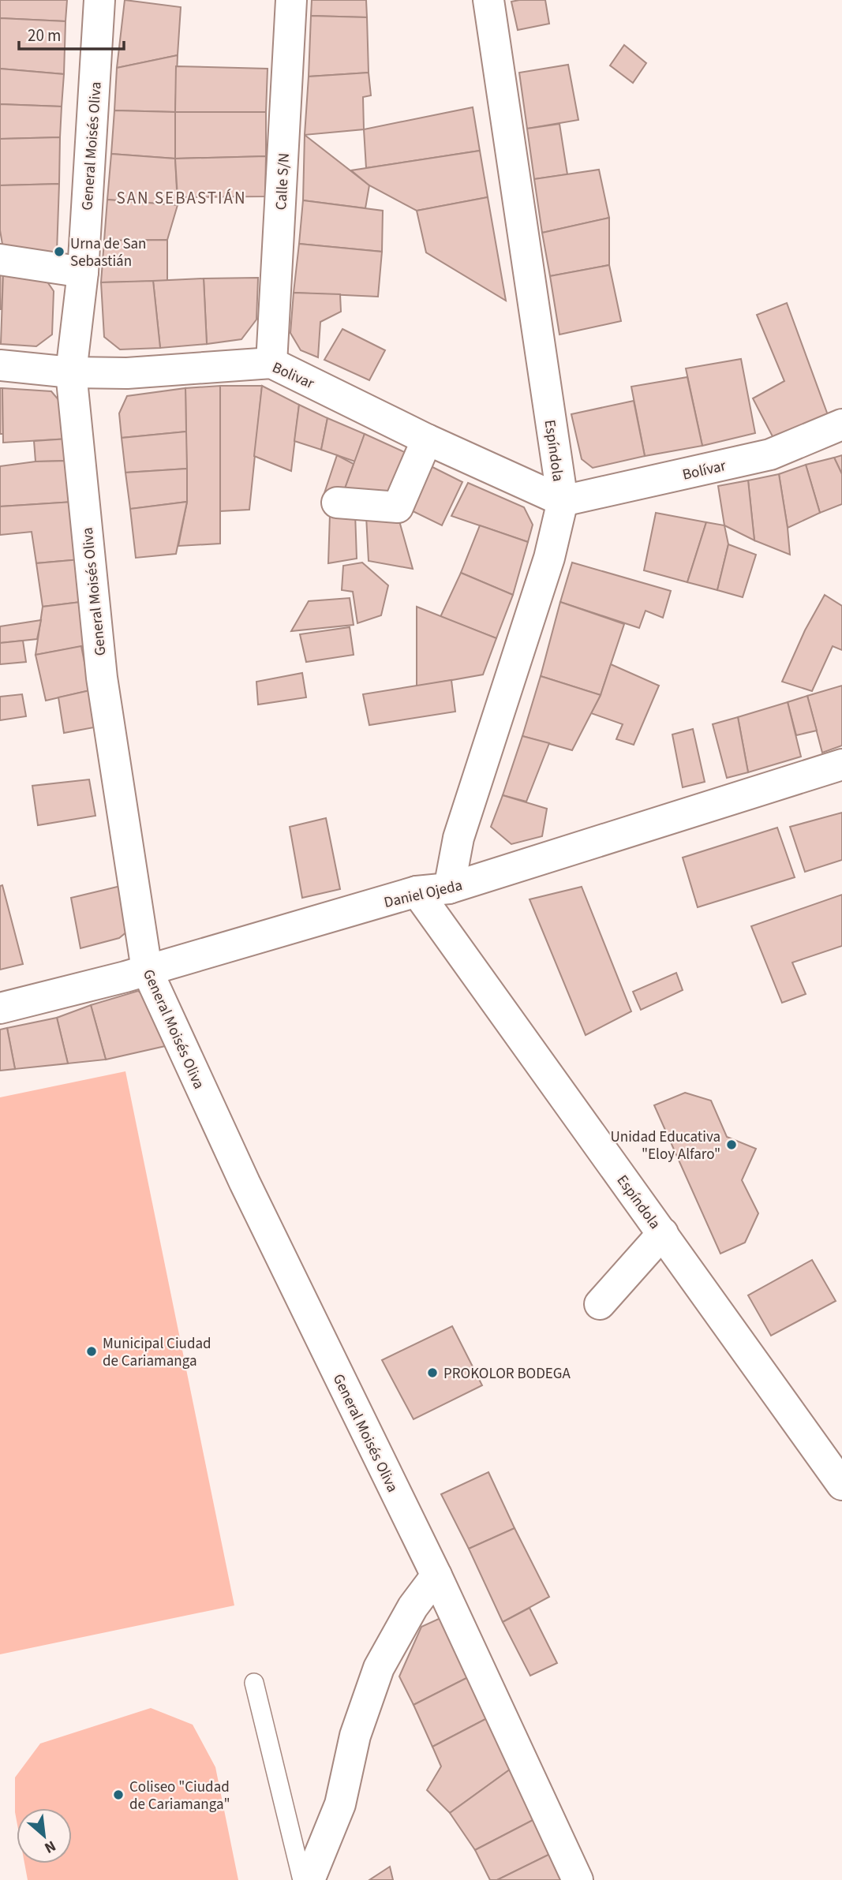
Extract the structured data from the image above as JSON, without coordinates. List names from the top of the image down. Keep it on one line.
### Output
{"streets":{"street":["General Moisés Oliva","Calle S/N","Bolivar","Espíndola","Bolívar","Daniel Ojeda"]},"crossings":[["General Moisés Oliva","Bolivar"],["General Moisés Oliva","Daniel Ojeda"],["Calle S/N","Bolivar"],["Bolivar","Espíndola"],["Bolivar","Bolívar"],["Espíndola","Bolívar"],["Espíndola","Daniel Ojeda"]],"districts":["SAN SEBASTIÁN"],"places":["Urna de San Sebastián","Unidad Educativa \"Eloy Alfaro\"","Municipal Ciudad de Cariamanga","PROKOLOR BODEGA","Coliseo \"Ciudad de Cariamanga\""],"scale_bar":"20 m","north":"bottom right"}
